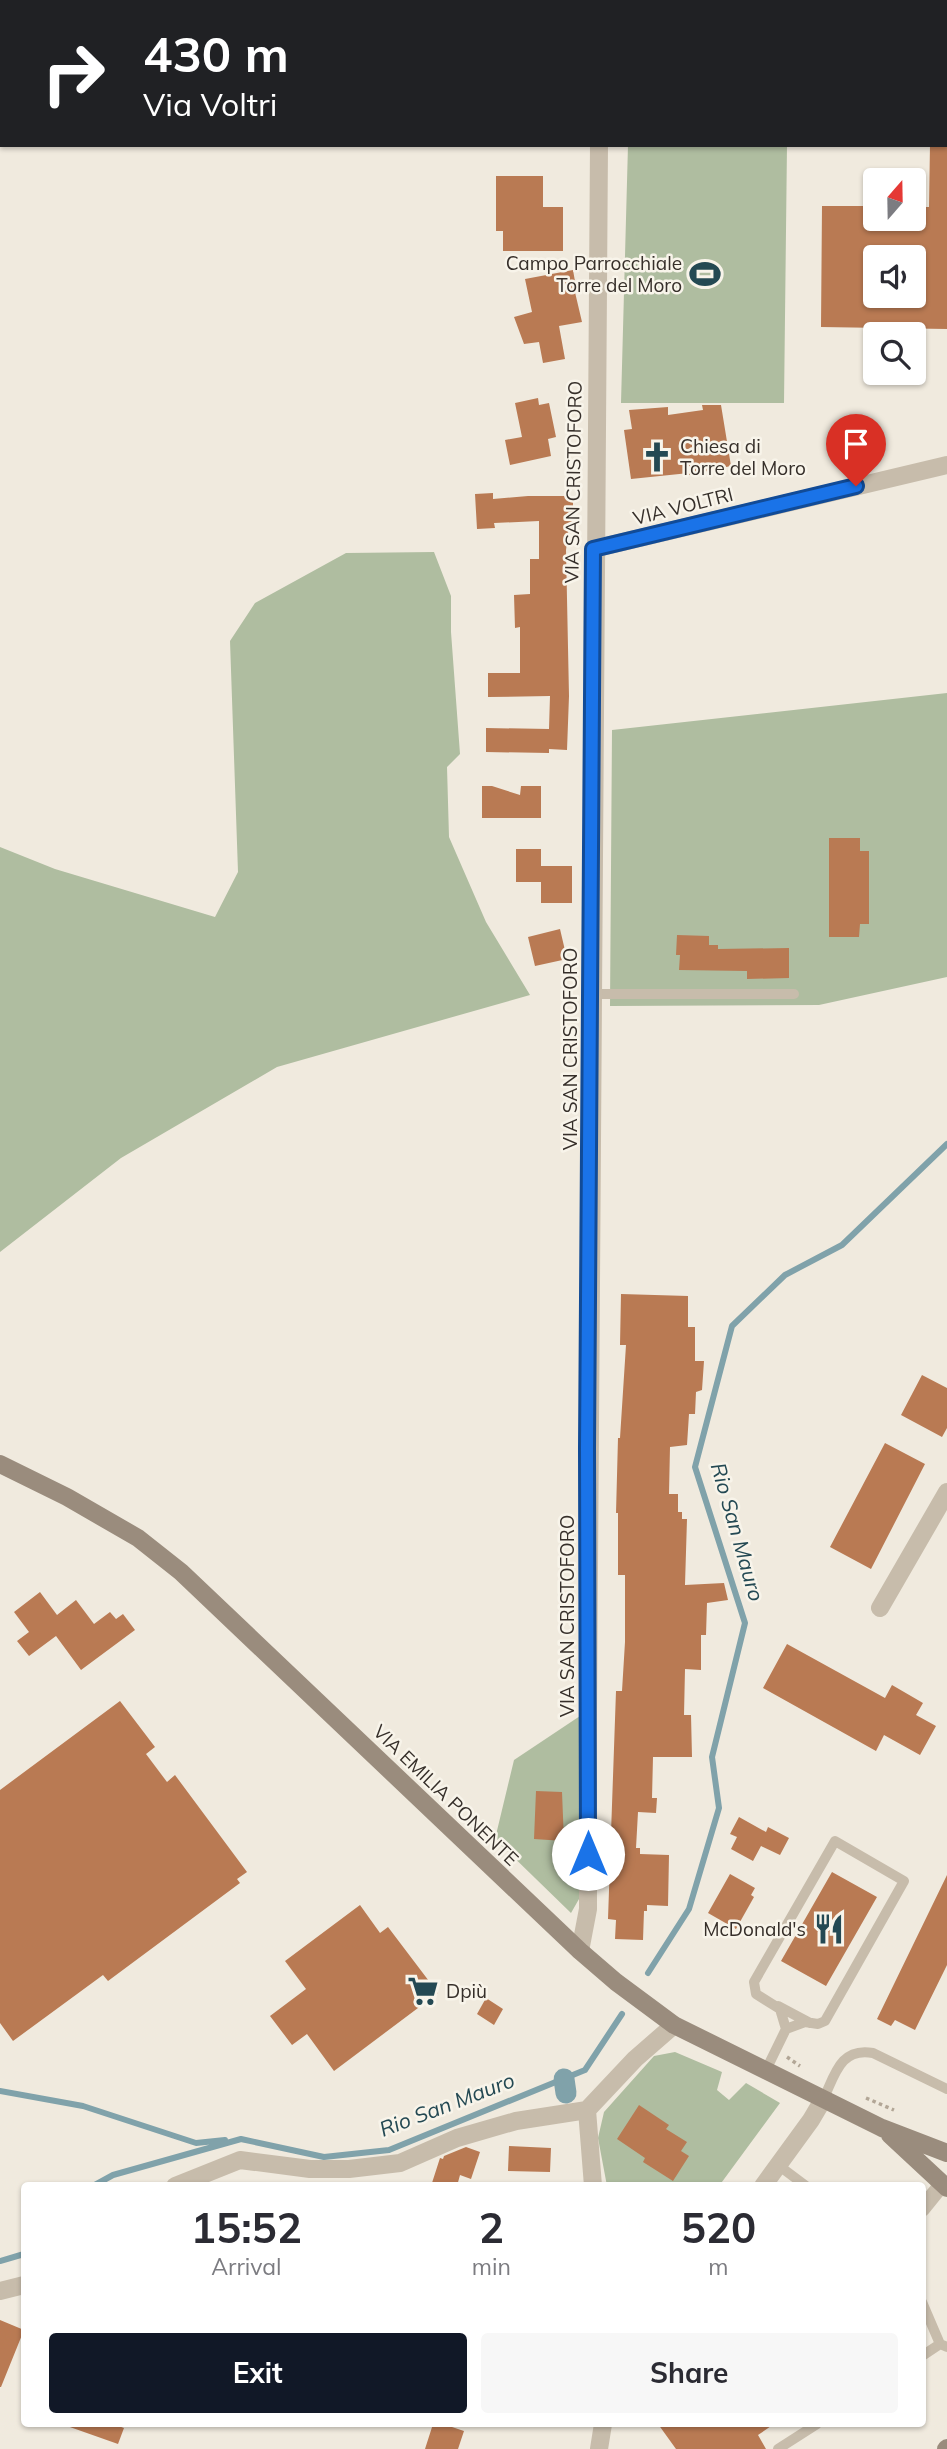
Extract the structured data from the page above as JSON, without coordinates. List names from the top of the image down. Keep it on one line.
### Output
{"streets":{"main road":["VIA EMILIA PONENTE"],"street":["VIA SAN CRISTOFORO","VIA VOLTRI"]},"crossings":[["VIA SAN CRISTOFORO","VIA VOLTRI"],["VIA SAN CRISTOFORO","VIA EMILIA PONENTE"]],"water":["Rio San Mauro"],"places":{"sports":["Campo Parrocchiale Torre del Moro"],"church":["Chiesa di Torre del Moro"],"restaurant":["McDonald's"],"supermarket":["Dpiù"]},"north":"top","page":{"turn":["430 m","Via Voltri"],"eta":["15:52","Arrival","2","min","520","m"],"buttons":["Exit","Share"]}}
